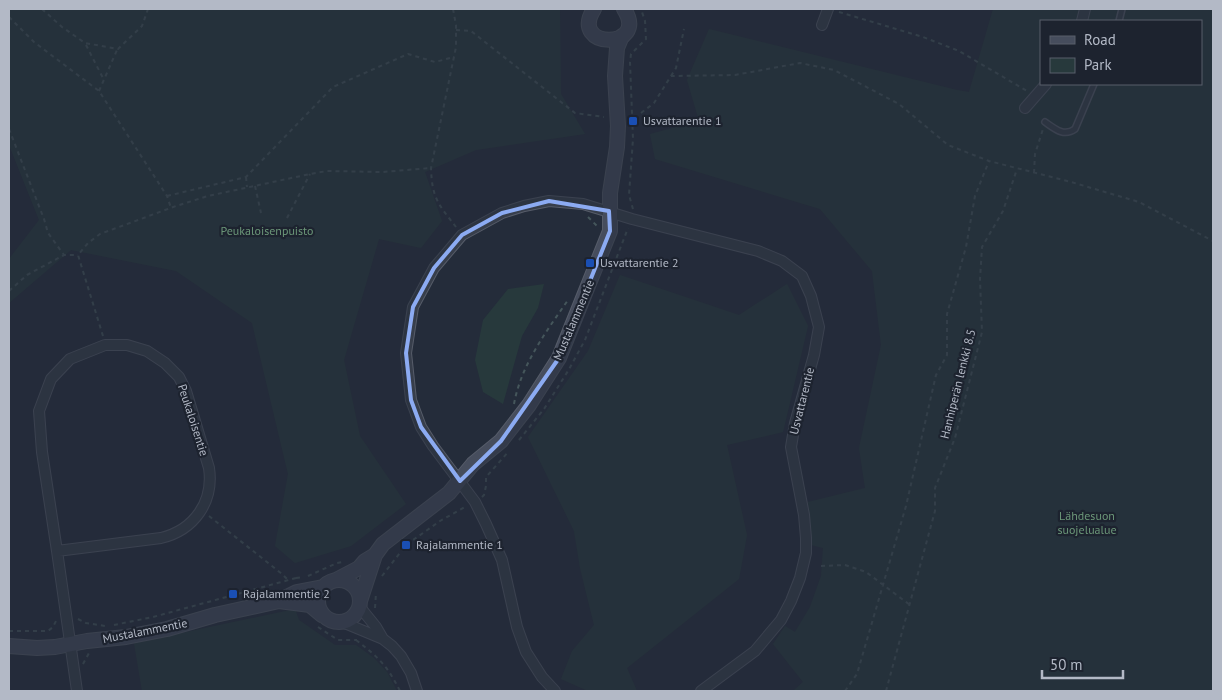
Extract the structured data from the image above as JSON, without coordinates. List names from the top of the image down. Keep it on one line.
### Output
{"streets":{"street":["Mustalammentie","Usvattarentie","Peukaloisentie"],"path":["Hanhiperän lenkki 8.5"]},"crossings":[["Mustalammentie","Usvattarentie"],["Mustalammentie","Peukaloisentie"]],"parks":["Peukaloisenpuisto","Lähdesuon suojelualue"],"places":{"transit":["Usvattarentie 1","Usvattarentie 2","Rajalammentie 1","Rajalammentie 2"]},"legend":["Road","Park"],"scale_bar":"50 m"}
